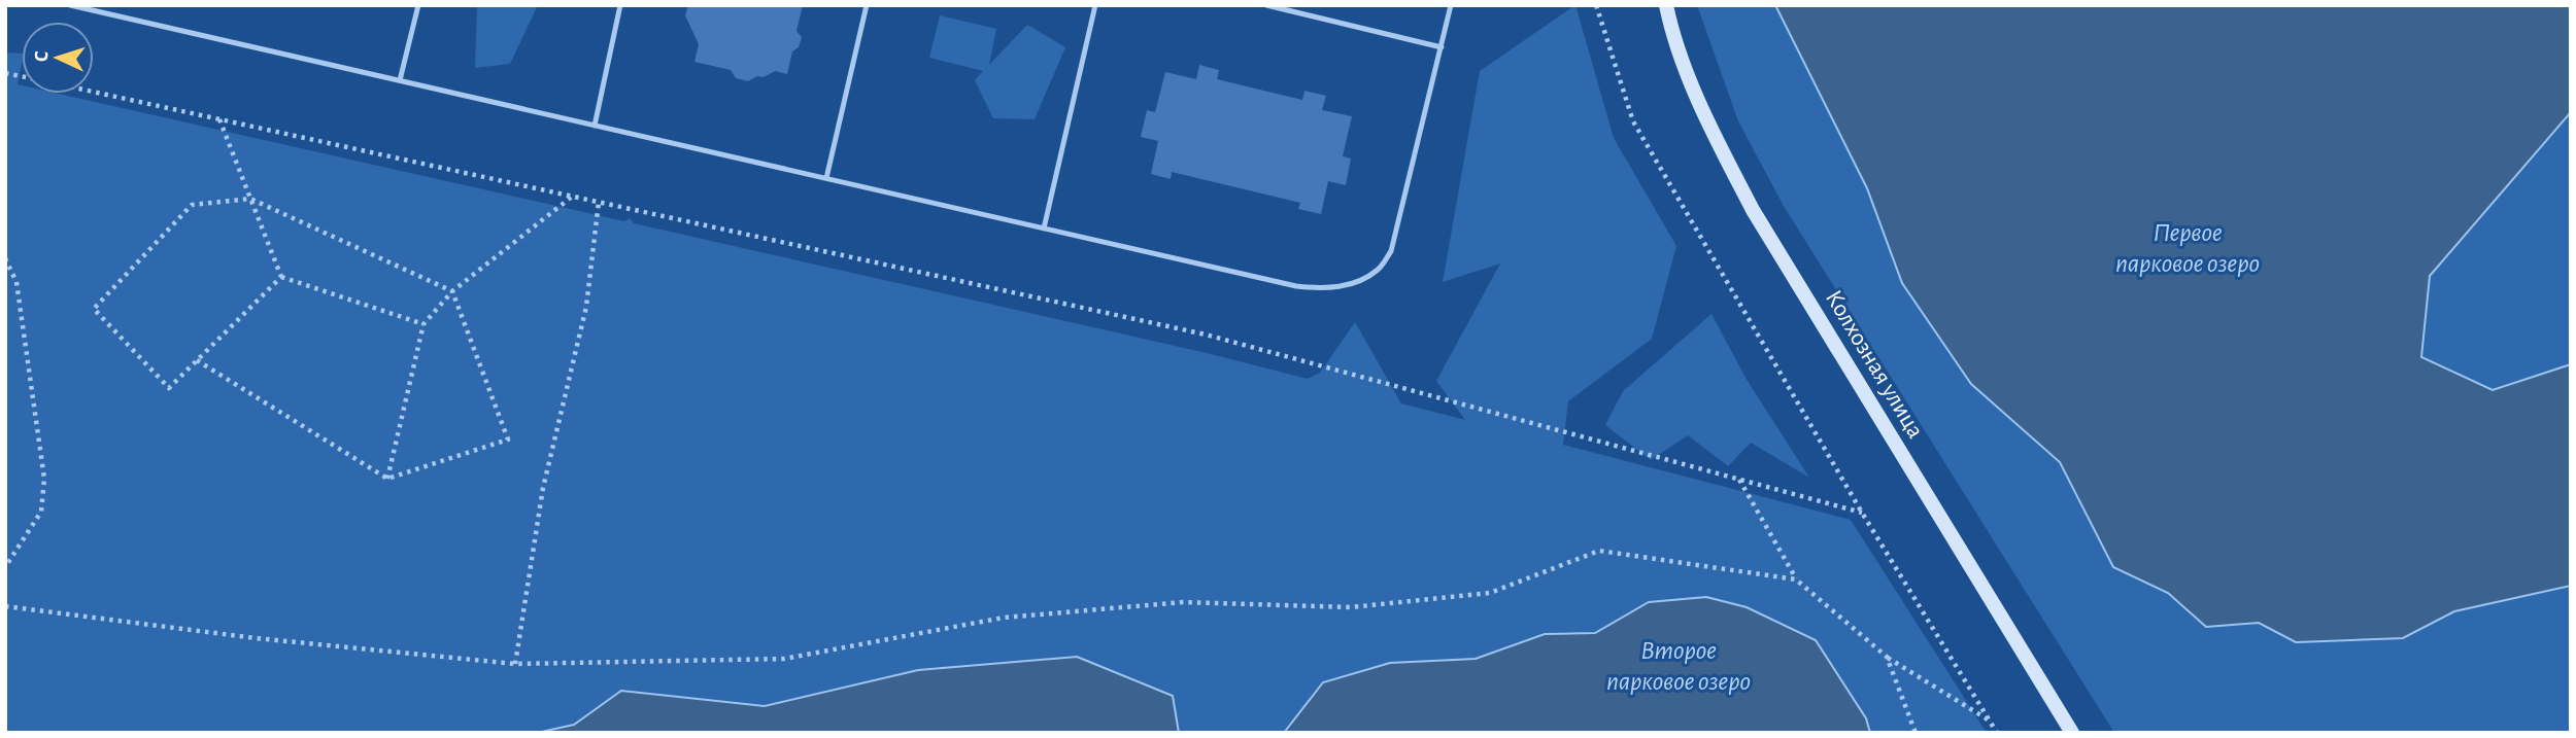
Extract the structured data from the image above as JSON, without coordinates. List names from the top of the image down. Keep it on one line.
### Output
{"streets":{"main road":["Колхозная улица"]},"water":["Первое парковое озеро","Второе парковое озеро"],"north":"left"}
